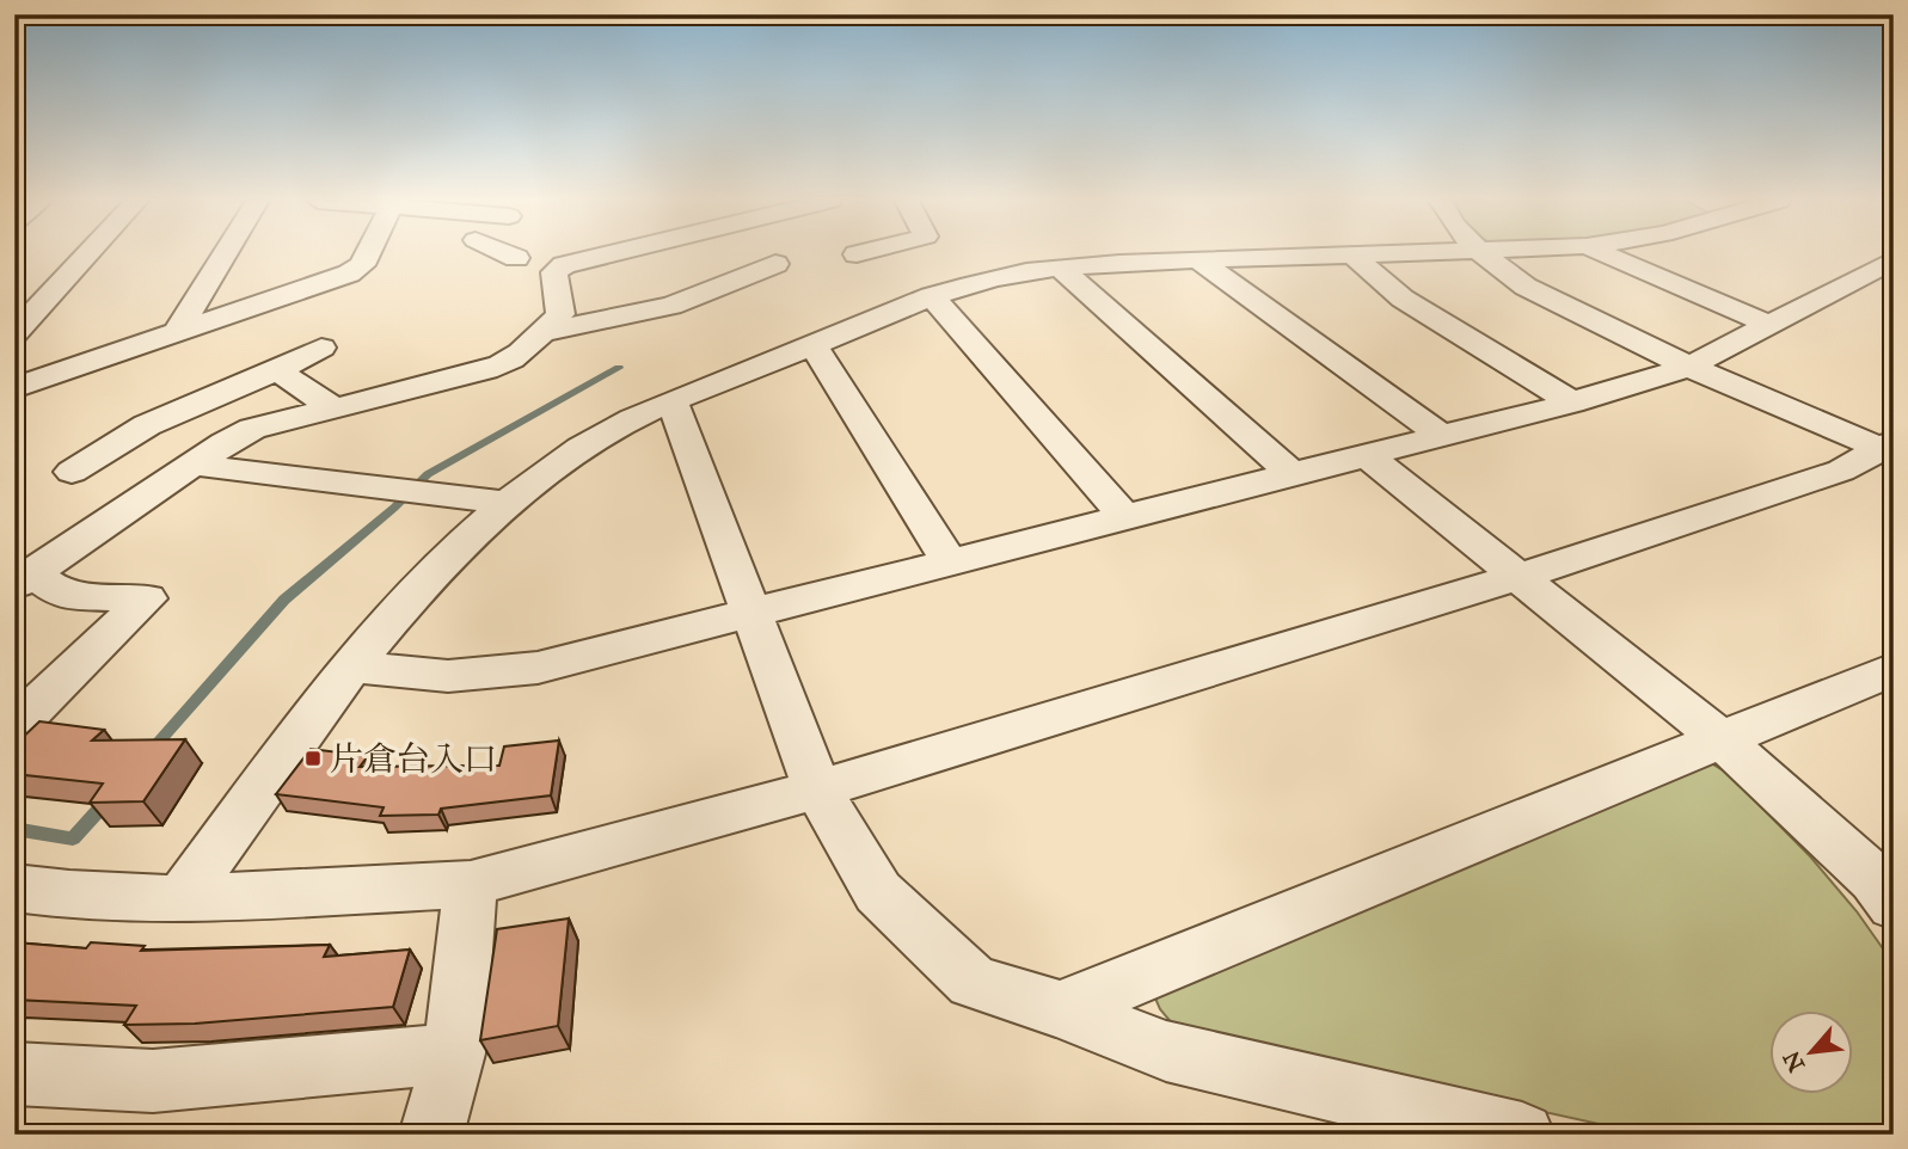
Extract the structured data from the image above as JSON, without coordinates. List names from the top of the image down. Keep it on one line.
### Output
{"places":{"transit":["片倉台入口"]},"north":"bottom left"}
